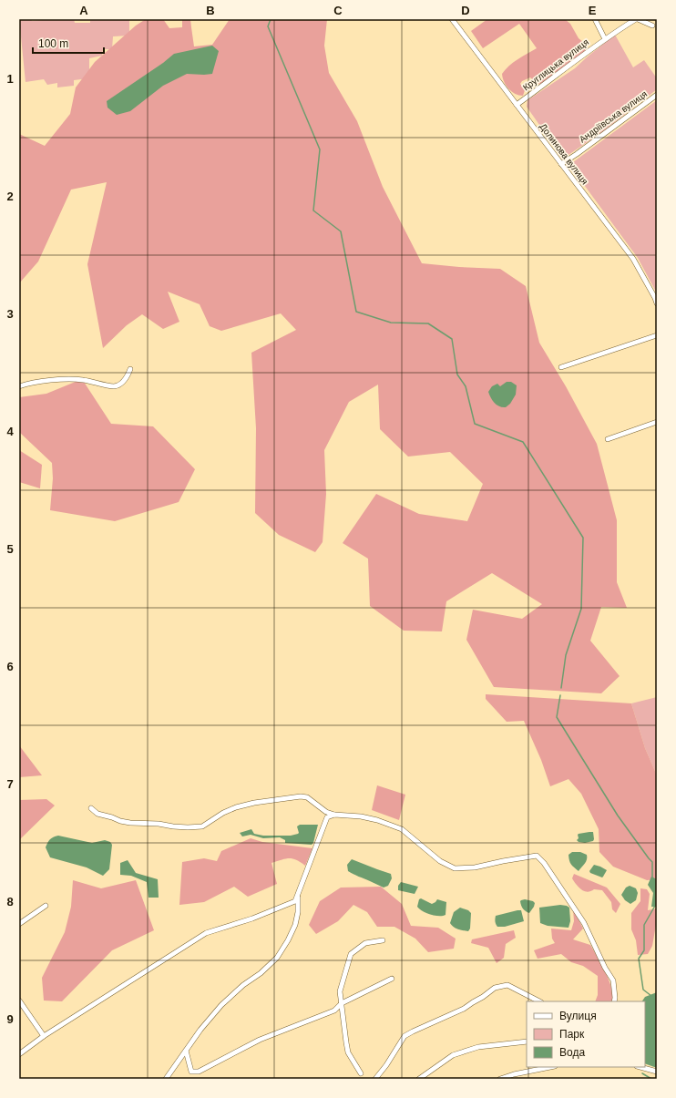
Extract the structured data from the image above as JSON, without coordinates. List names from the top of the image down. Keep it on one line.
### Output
{"streets":{"street":["Круглицька вулиця","Андріївська вулиця","Долинова вулиця"]},"crossings":[["Круглицька вулиця","Долинова вулиця"],["Андріївська вулиця","Долинова вулиця"]],"legend":["Вулиця","Парк","Вода"],"scale_bar":"100 m","grid":{"columns":["A","B","C","D","E"],"rows":["1","2","3","4","5","6","7","8","9"]}}
